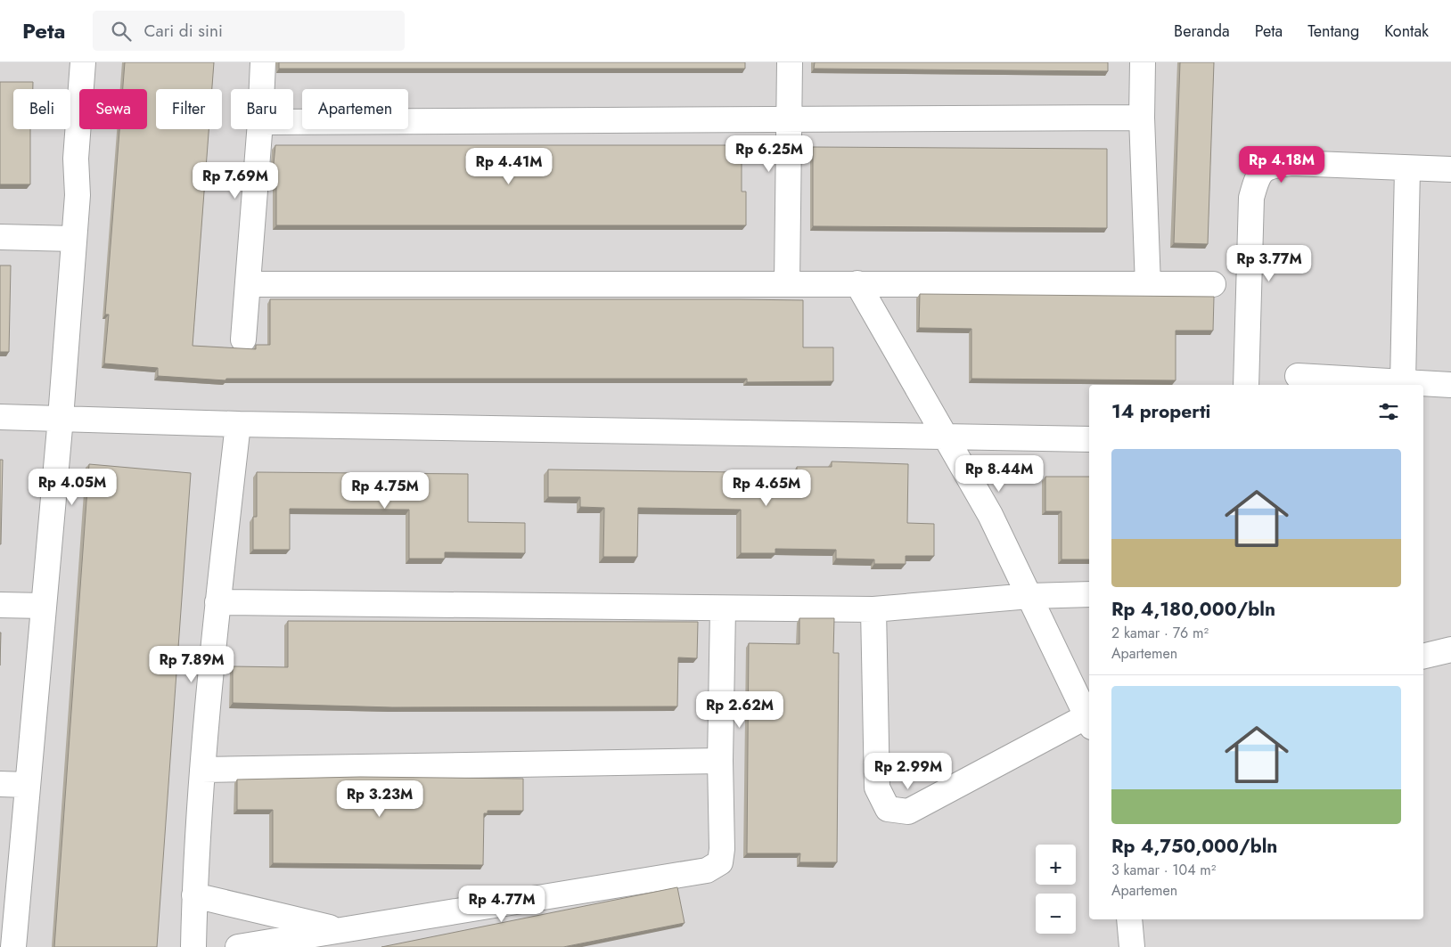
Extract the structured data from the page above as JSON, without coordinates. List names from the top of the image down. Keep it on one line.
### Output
{"page":{"header":"Peta","search":"Cari di sini","nav":["Beranda","Peta","Tentang","Kontak"],"chip":["Beli","Sewa","Filter","Baru","Apartemen"],"price":["Rp 6.25M","Rp 4.18M","Rp 4.41M","Rp 7.69M","Rp 3.77M","Rp 8.44M","Rp 4.05M","Rp 4.65M","Rp 4.75M","Rp 7.89M","Rp 2.62M","Rp 2.99M","Rp 3.23M","Rp 4.77M"],"heading":"14 properti","list":[{"name":"Rp 4,180,000/bln","note":"2 kamar · 76 m² · Apartemen"},{"name":"Rp 4,750,000/bln","note":"3 kamar · 104 m² · Apartemen"}],"map_buttons":["+","−"]}}
